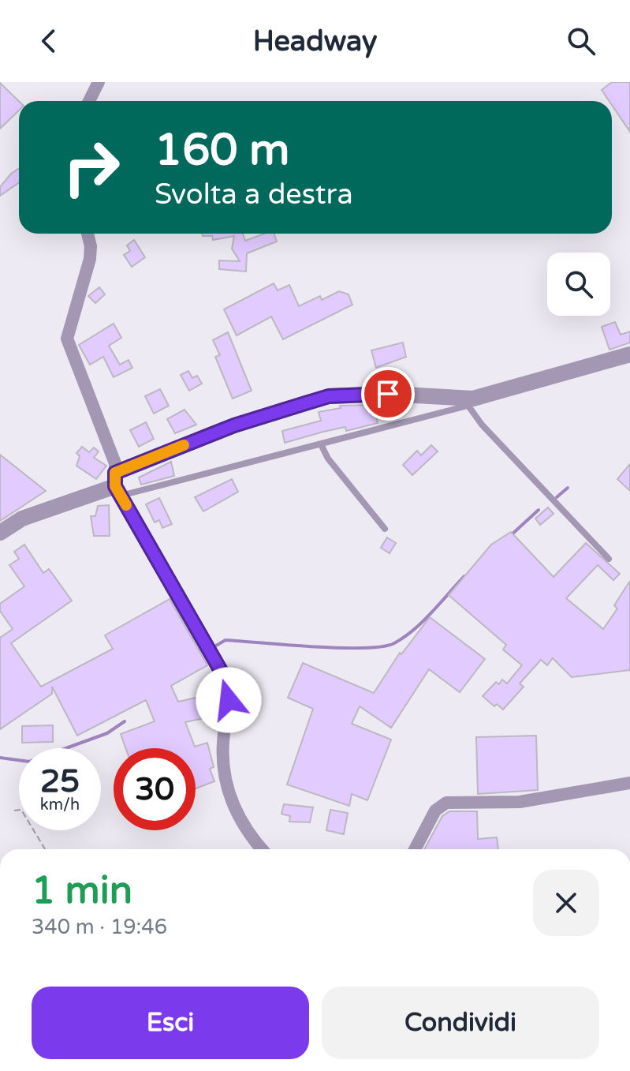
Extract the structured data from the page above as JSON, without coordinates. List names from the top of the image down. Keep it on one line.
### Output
{"page":{"header":"Headway","turn":["160 m","Svolta a destra"],"speed":"25 km/h","limit":"30","heading":["1 min","340 m · 19:46"],"buttons":["Esci","Condividi"]}}
